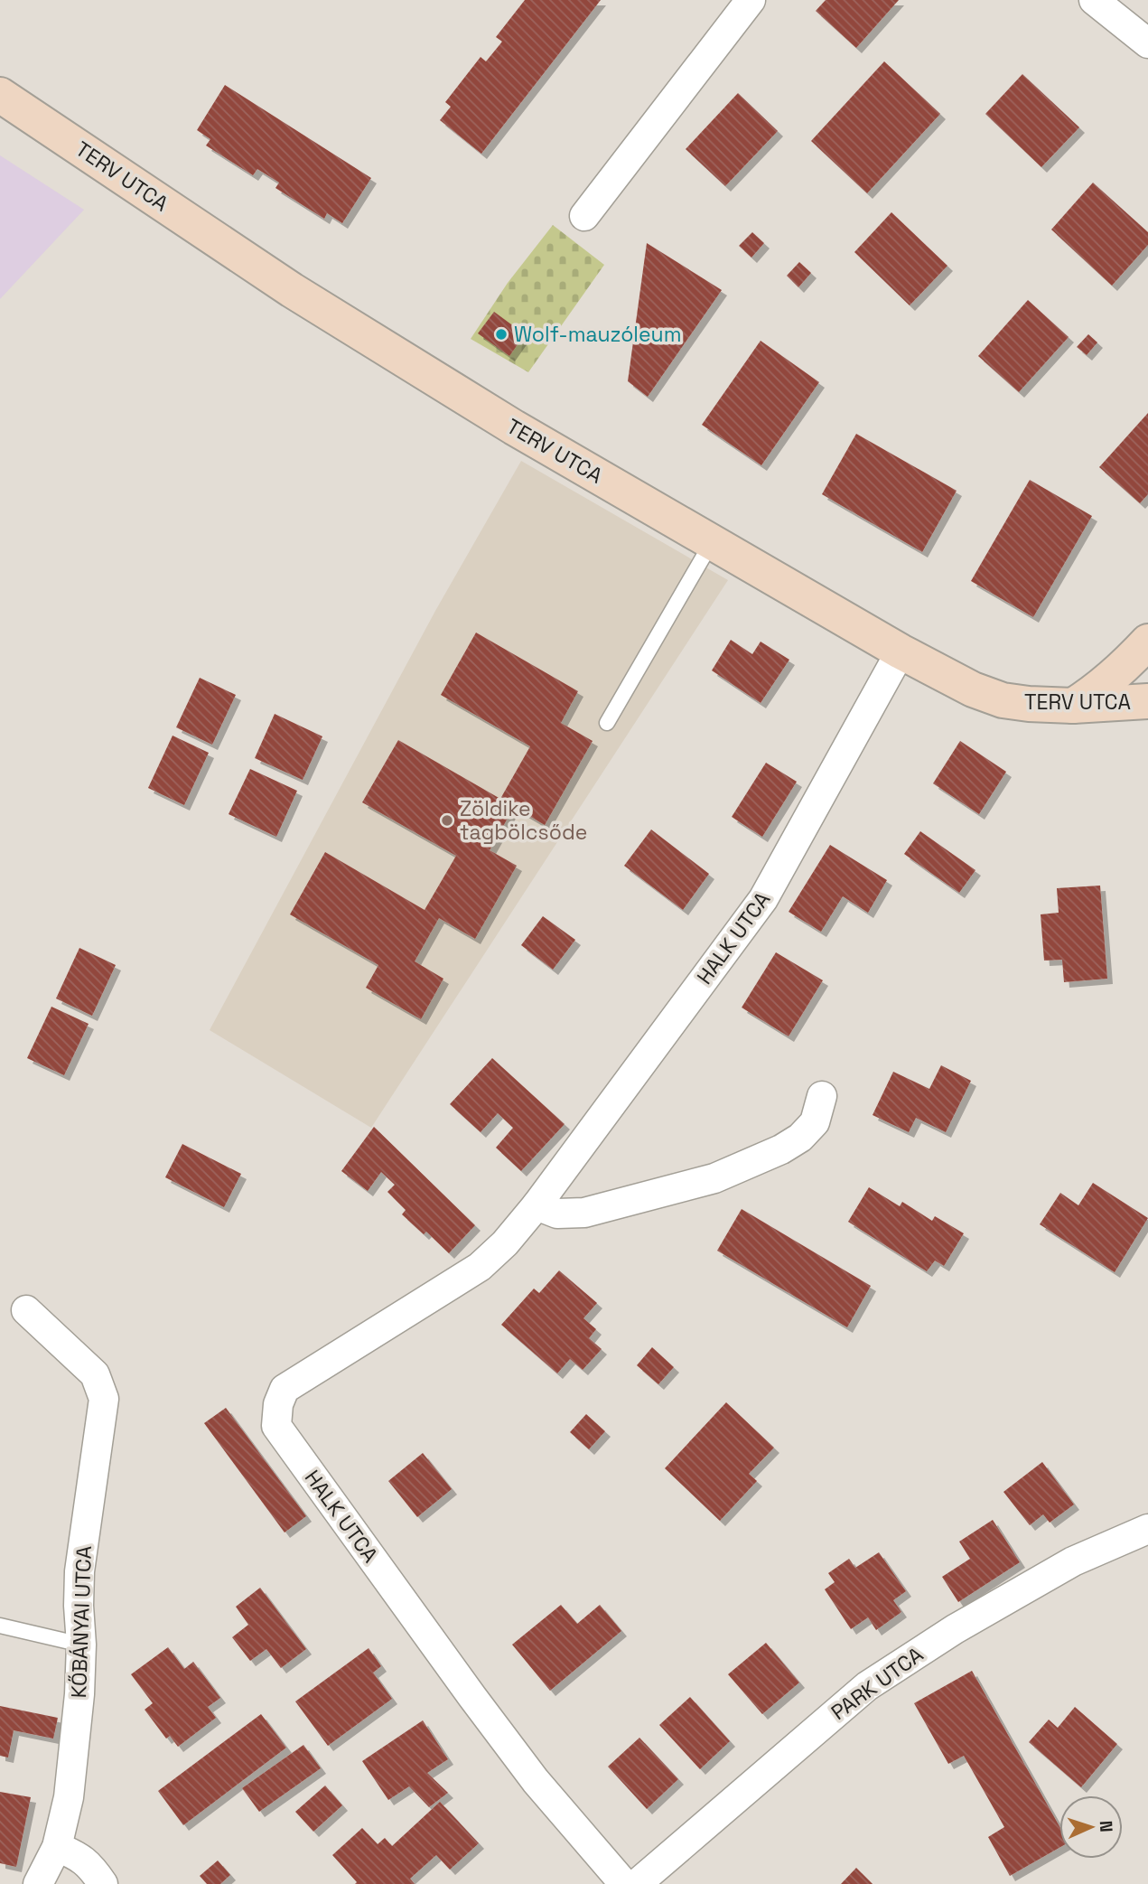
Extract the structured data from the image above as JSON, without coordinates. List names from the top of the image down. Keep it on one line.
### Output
{"streets":{"street":["TERV UTCA","HALK UTCA","KŐBÁNYAI UTCA","PARK UTCA"]},"crossings":[["TERV UTCA","HALK UTCA"]],"places":["Wolf-mauzóleum","Zöldike tagbölcsőde"],"north":"right"}
